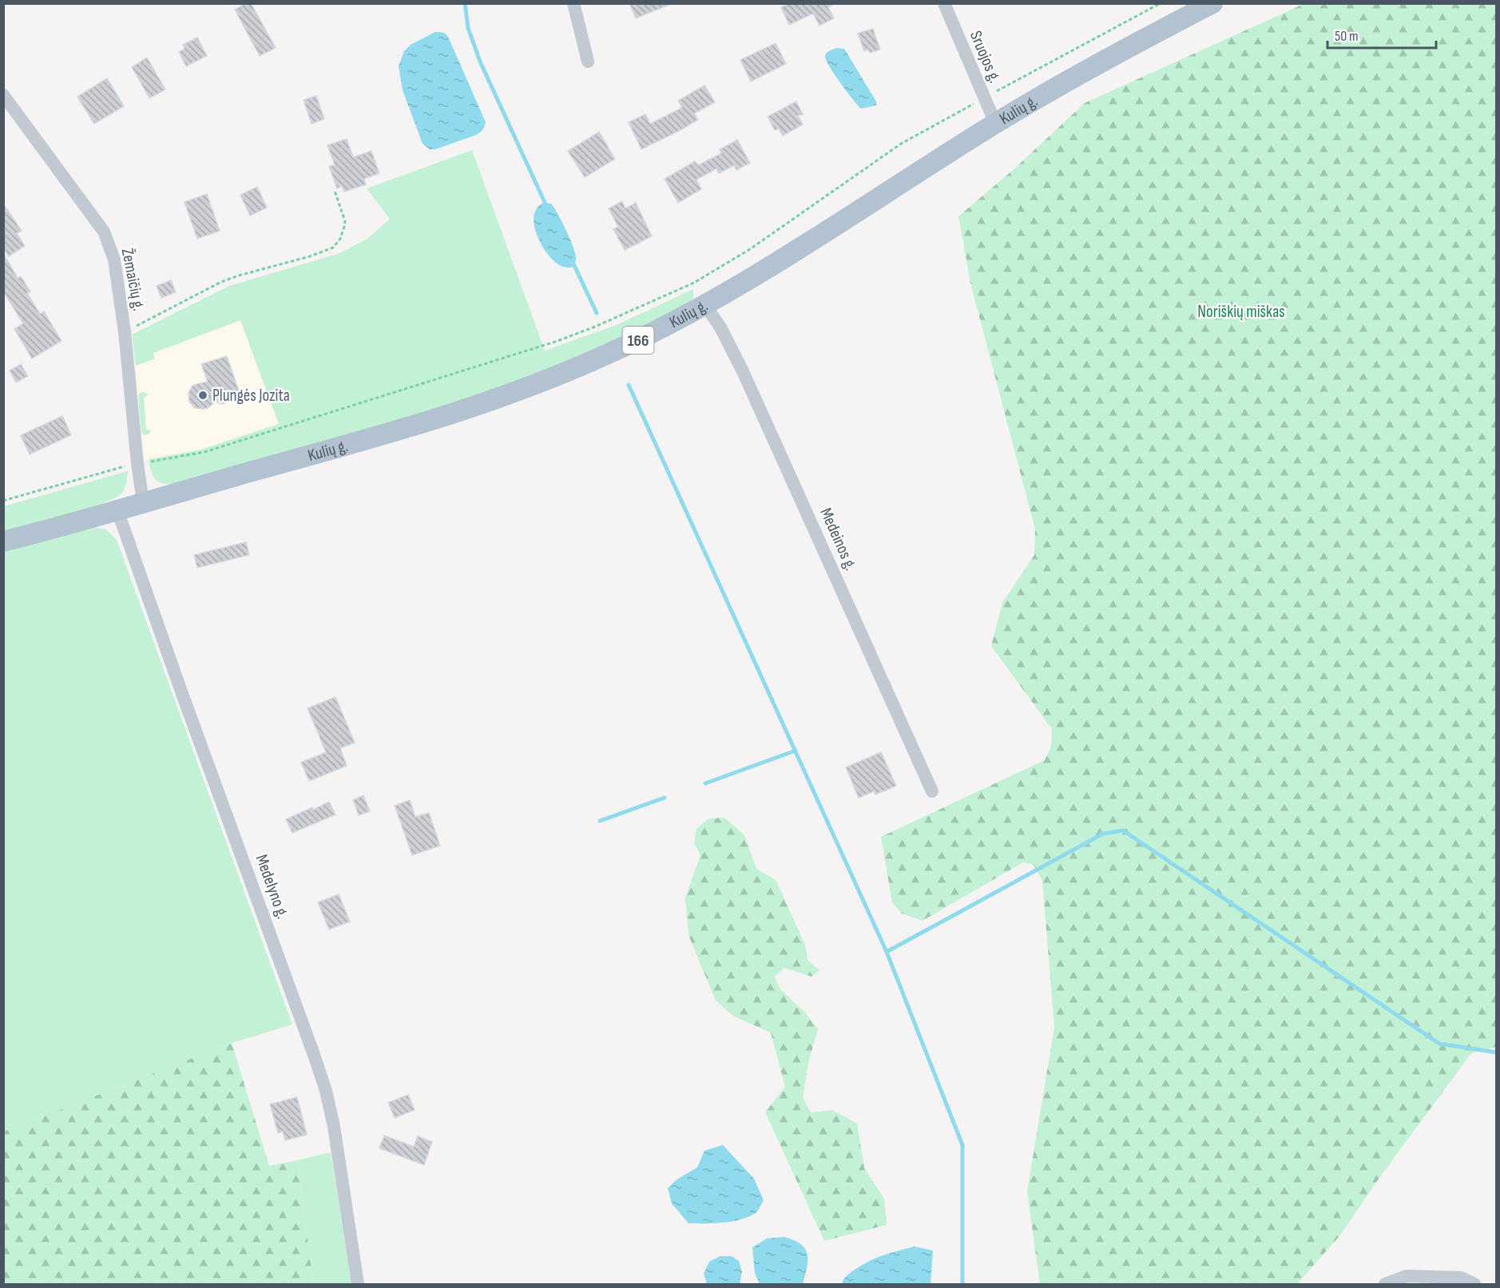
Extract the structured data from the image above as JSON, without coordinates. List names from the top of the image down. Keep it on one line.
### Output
{"streets":{"main road":["Kulių g.","166"],"street":["Sruojos g.","Žemaičių g.","Medeinos g.","Medelyno g."]},"crossings":[["Sruojos g.","Kulių g."],["Kulių g.","Žemaičių g."],["Kulių g.","Medeinos g."],["Kulių g.","Medelyno g."]],"parks":["Noriškių miškas"],"places":["Plungės Jozita"],"scale_bar":"50 m"}
